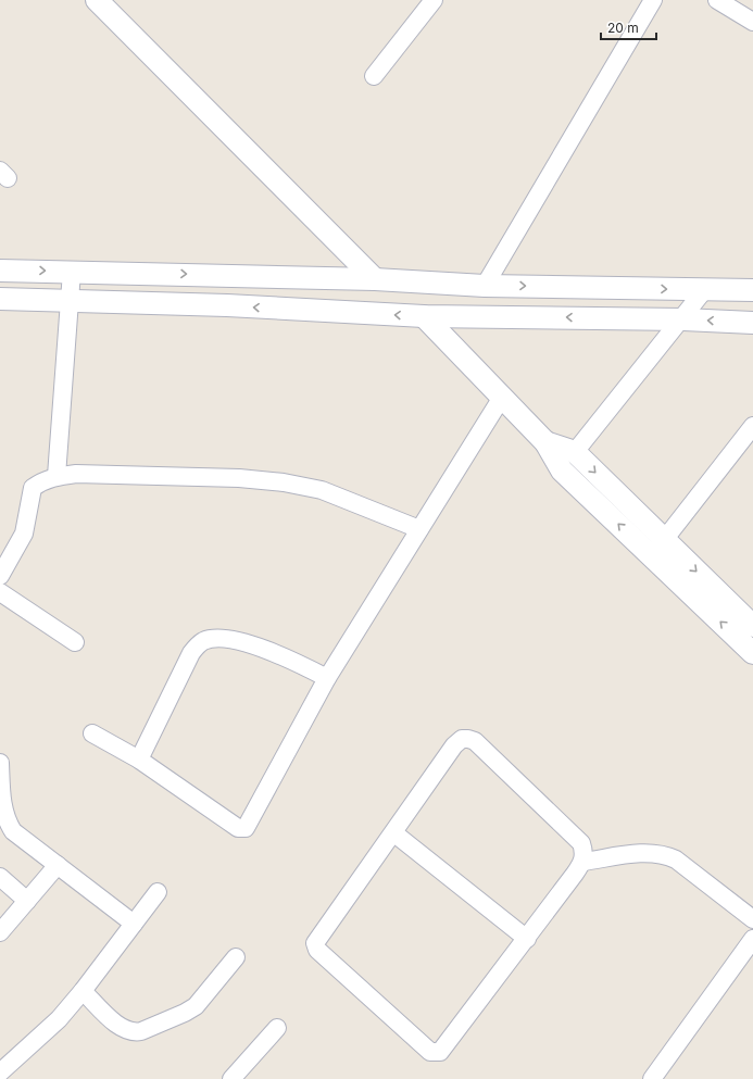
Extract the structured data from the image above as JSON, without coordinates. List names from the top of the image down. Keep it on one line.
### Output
{"scale_bar":"20 m"}
